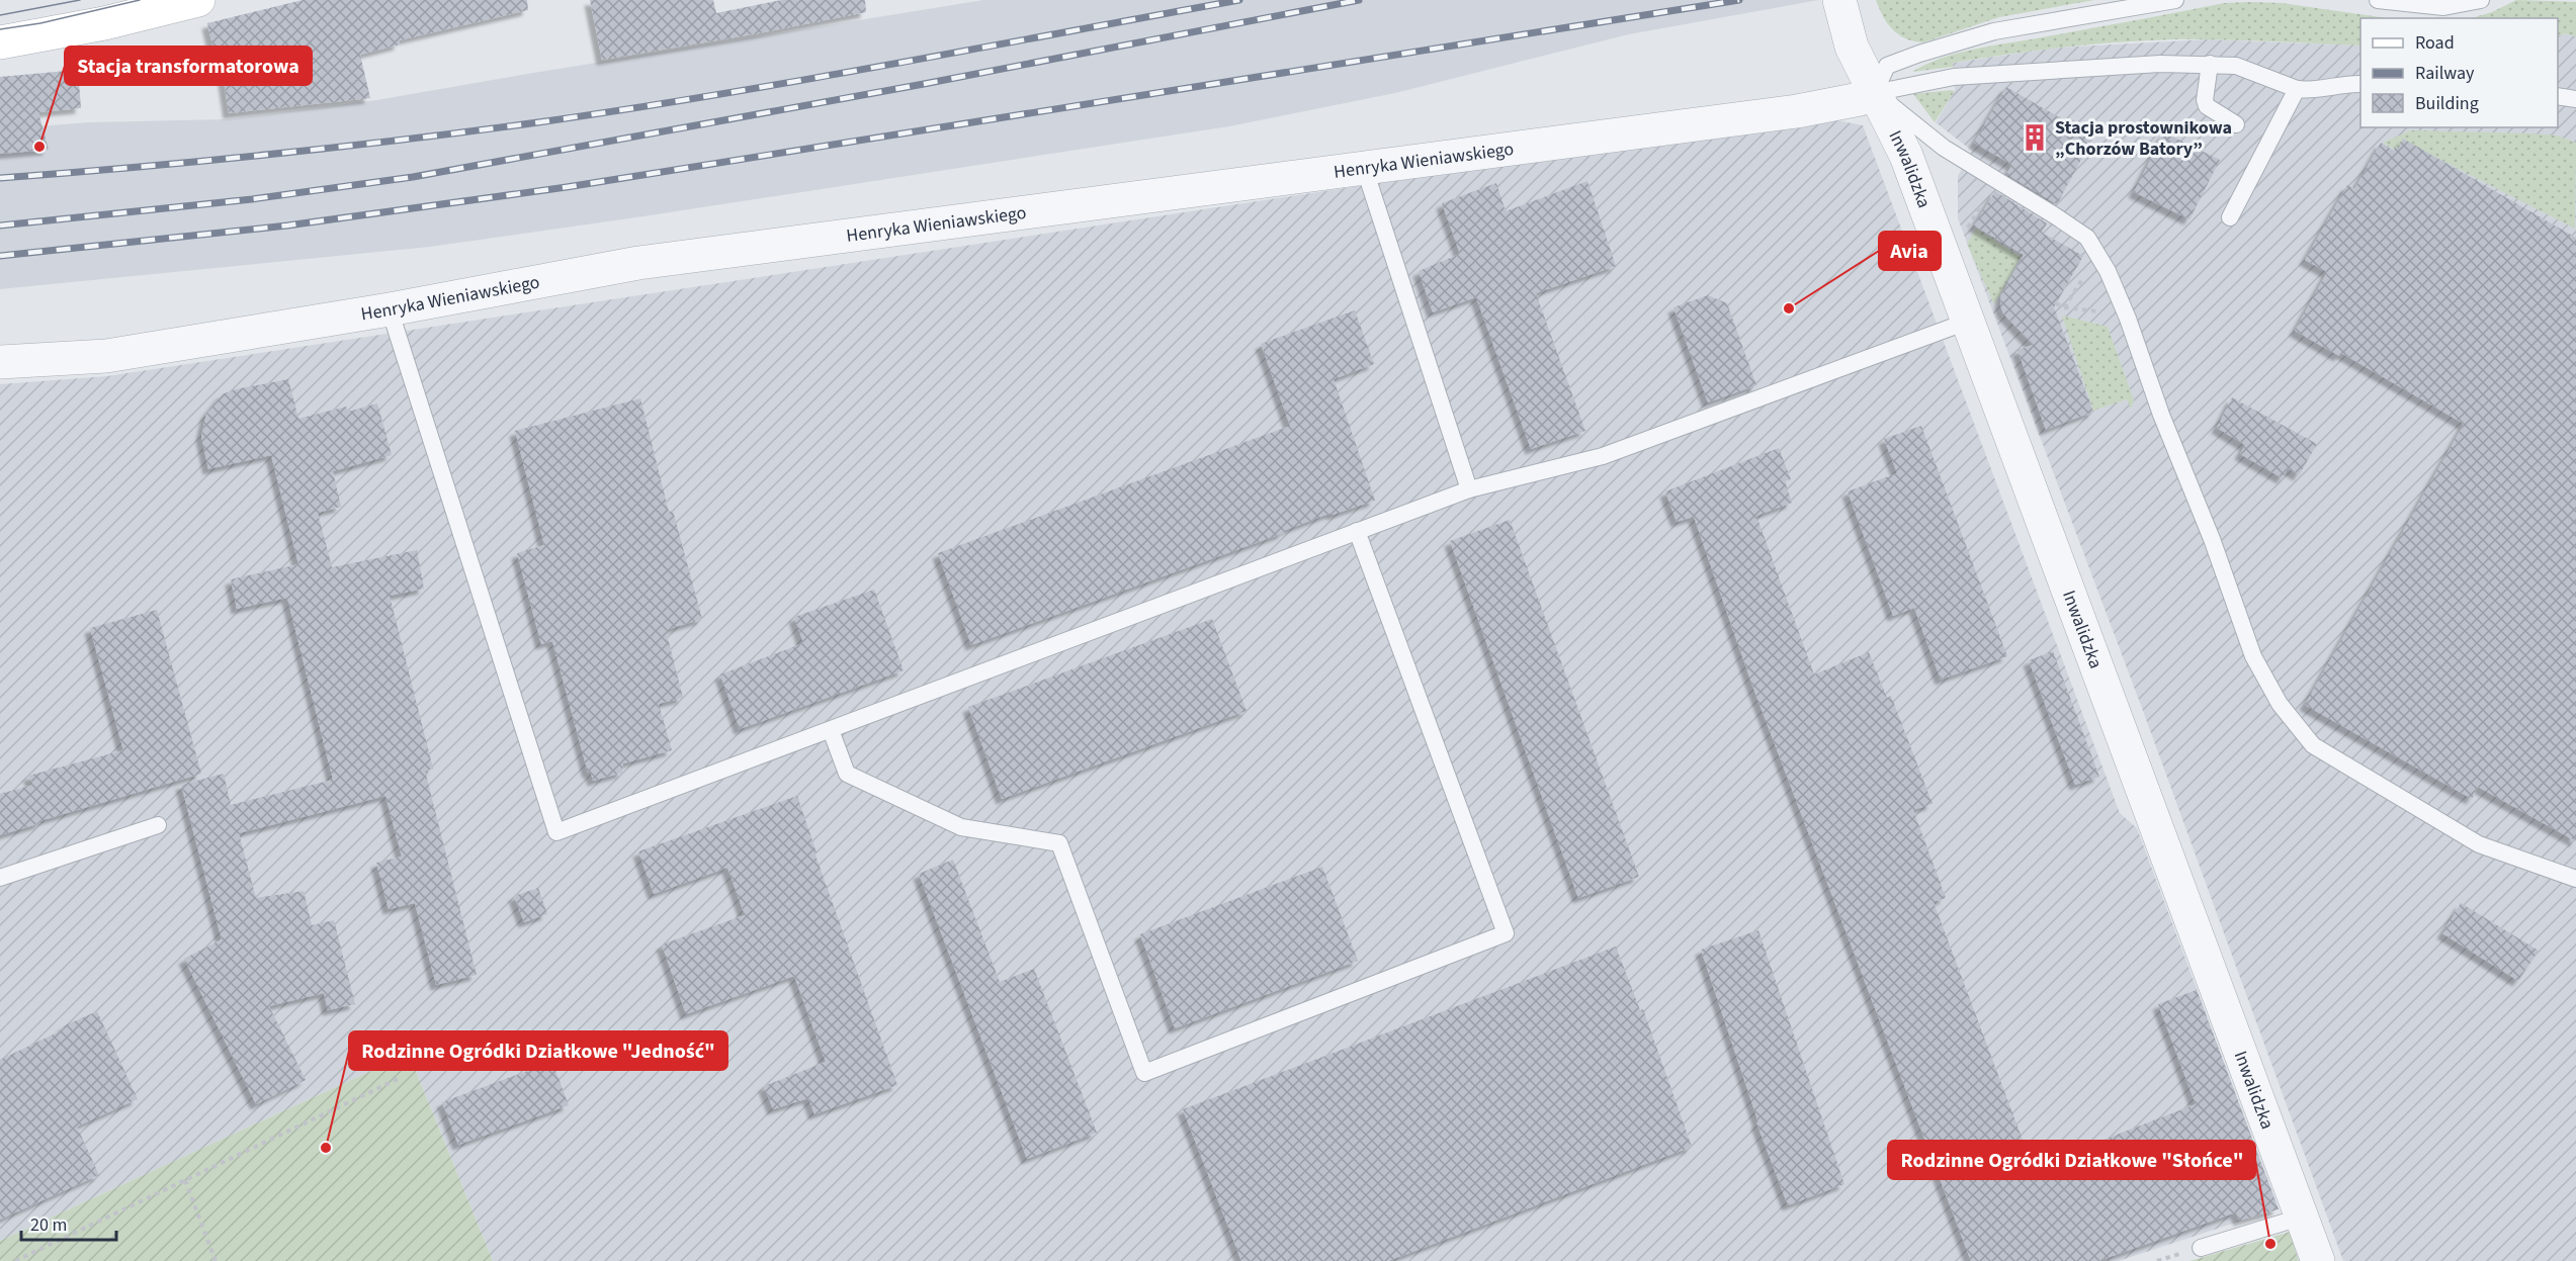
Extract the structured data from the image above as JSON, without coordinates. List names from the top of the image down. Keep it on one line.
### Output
{"streets":{"street":["Henryka Wieniawskiego","Inwalidzka"]},"crossings":[["Henryka Wieniawskiego","Inwalidzka"]],"places":{"building":["Stacja prostownikowa „Chorzów Batory”"],"other":["Stacja transformatorowa","Avia","Rodzinne Ogródki Działkowe \"Jedność\"","Rodzinne Ogródki Działkowe \"Słońce\""]},"legend":["Road","Railway","Building"],"scale_bar":"20 m"}
